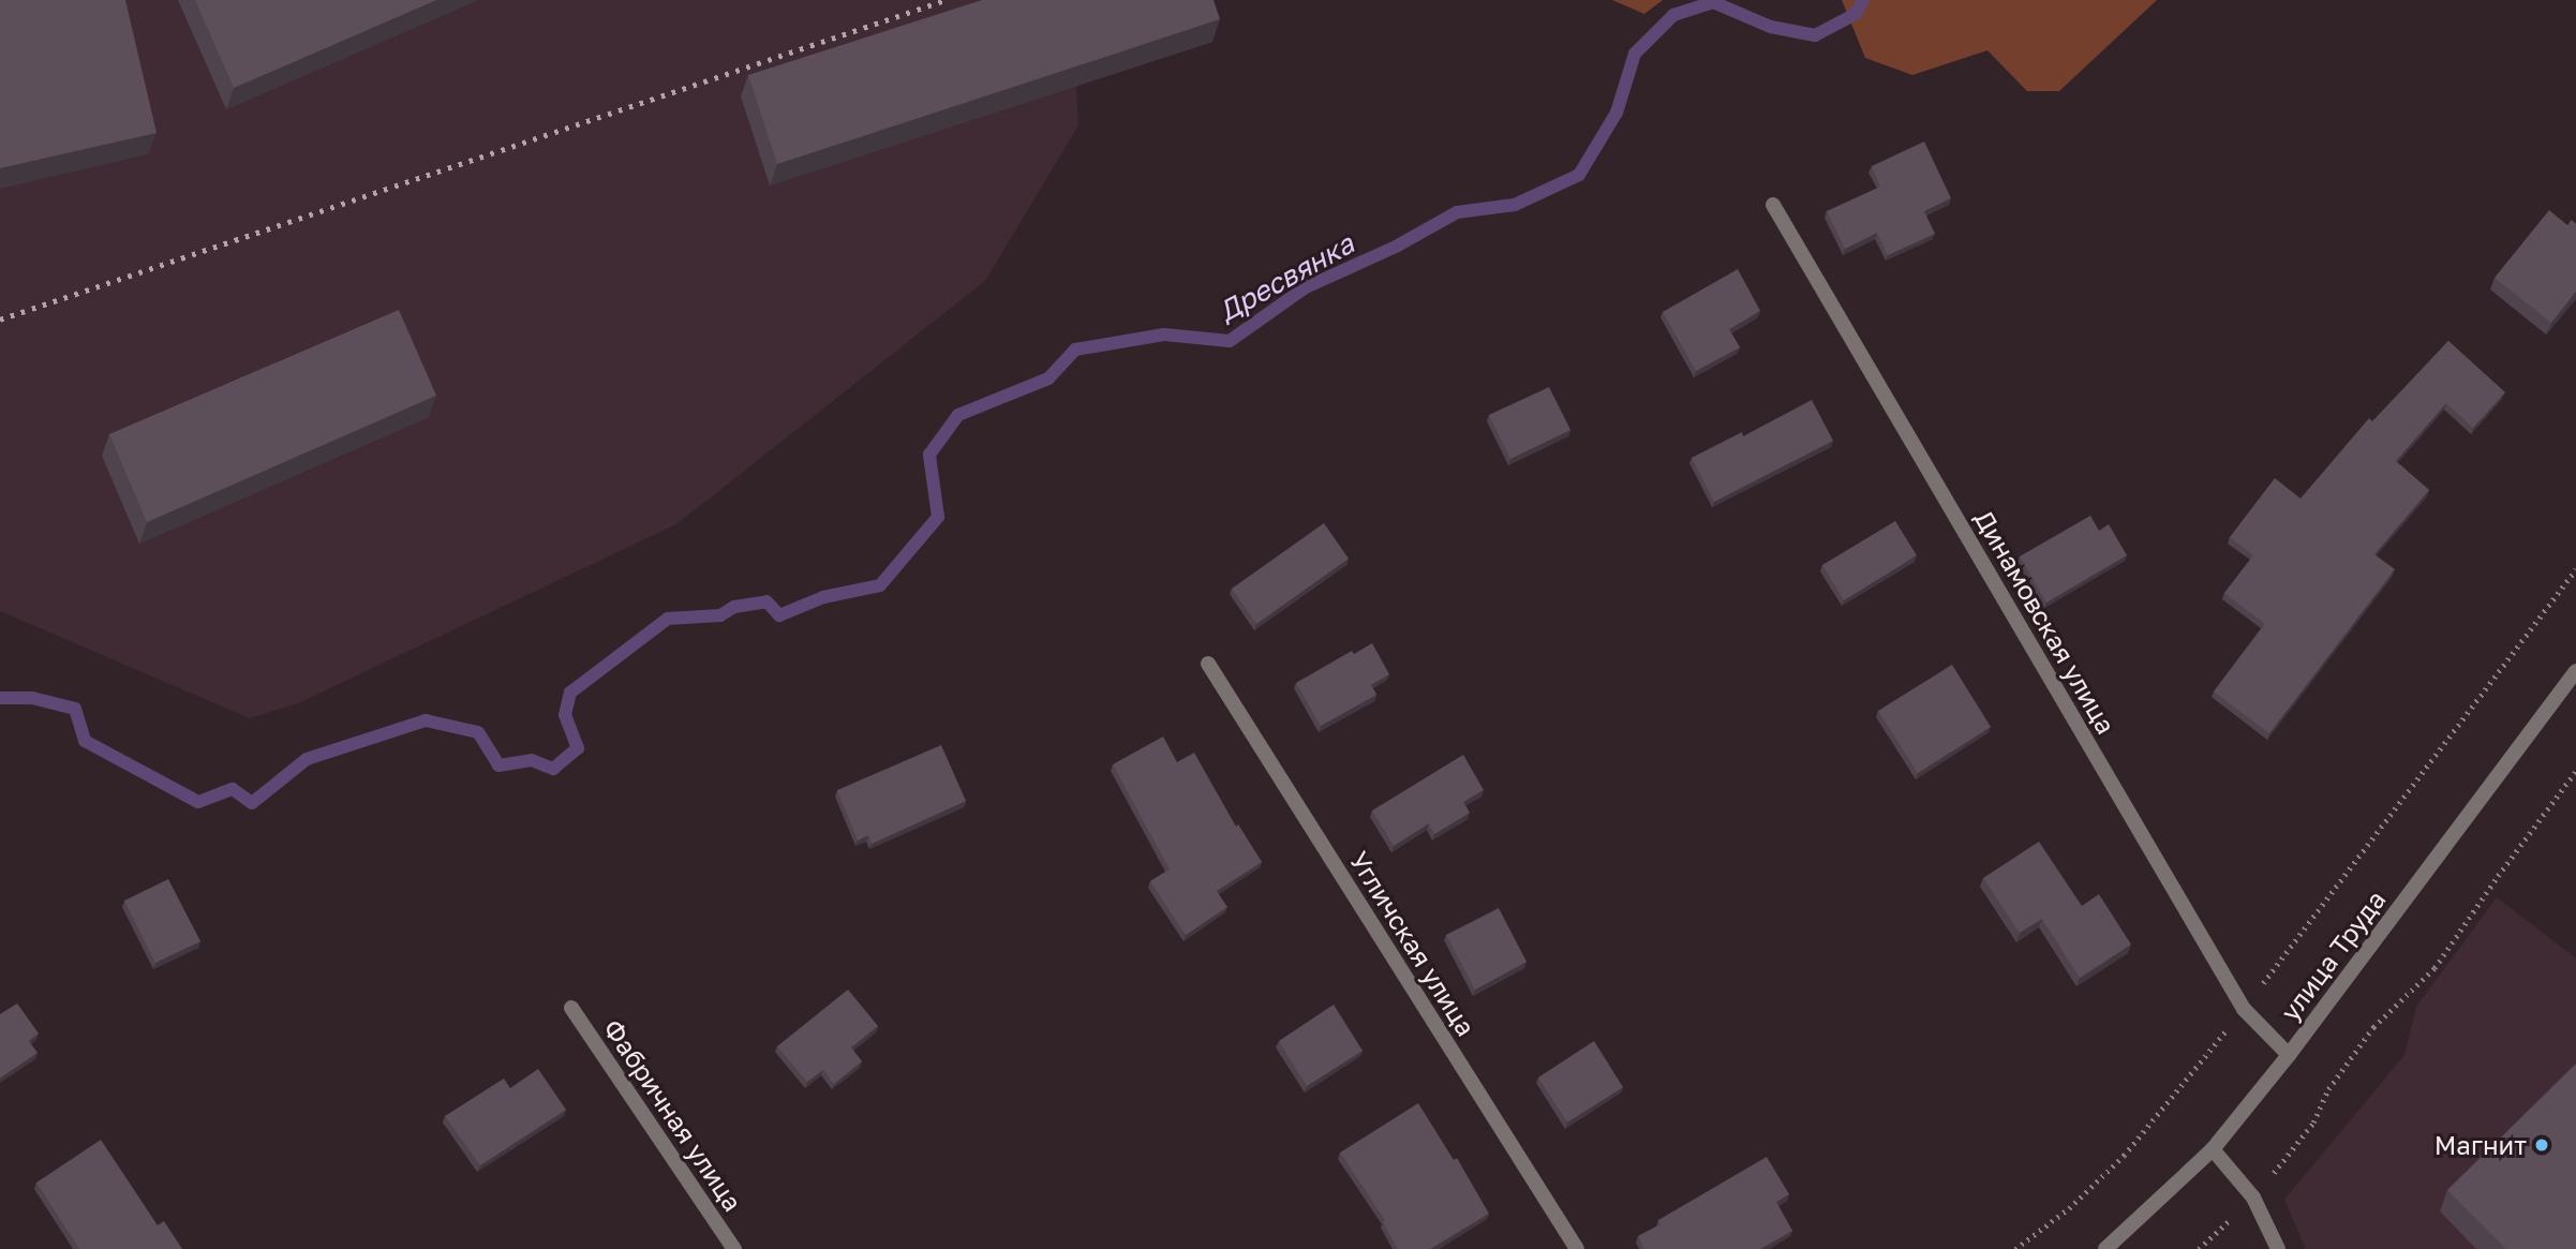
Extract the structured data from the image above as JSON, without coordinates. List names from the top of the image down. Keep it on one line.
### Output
{"streets":{"street":["Динамовская улица","Угличская улица","улица Труда","Фабричная улица"]},"crossings":[["Динамовская улица","улица Труда"]],"water":["Дресвянка"],"places":["Магнит"]}
